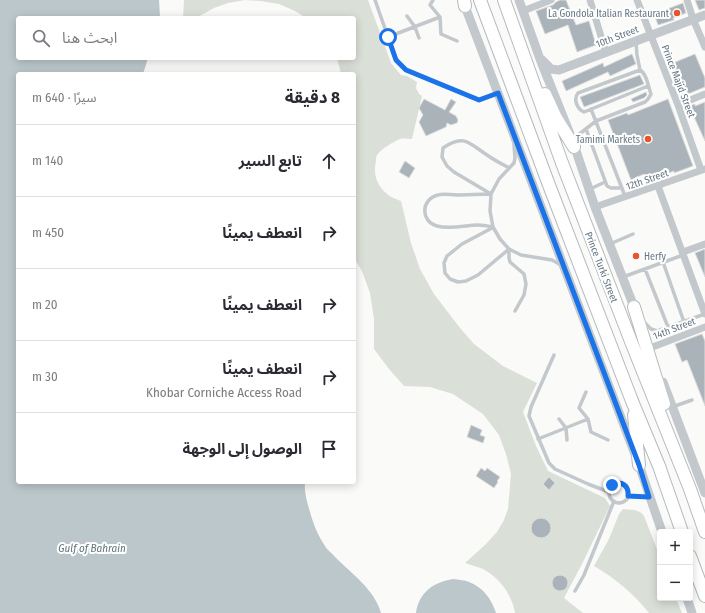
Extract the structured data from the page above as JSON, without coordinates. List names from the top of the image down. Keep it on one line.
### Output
{"streets":{"main road":["Prince Turki Street"],"street":["10th Street","Prince Majid Street","12th Street","14th Street"]},"crossings":[["10th Street","Prince Majid Street"],["10th Street","Prince Turki Street"],["Prince Majid Street","12th Street"],["12th Street","Prince Turki Street"],["Prince Turki Street","14th Street"]],"water":["Gulf of Bahrain"],"places":["La Gondola Italian Restaurant","Tamimi Markets","Herfy"],"page":{"search":"ابحث هنا","heading":["8 دقيقة","سيرًا · 640 m"],"list":[["تابع السير","140 m"],["انعطف يمينًا","450 m"],["انعطف يمينًا","20 m"],["انعطف يمينًا","Khobar Corniche Access Road","30 m"],"الوصول إلى الوجهة"],"map_buttons":["+","−"]}}
